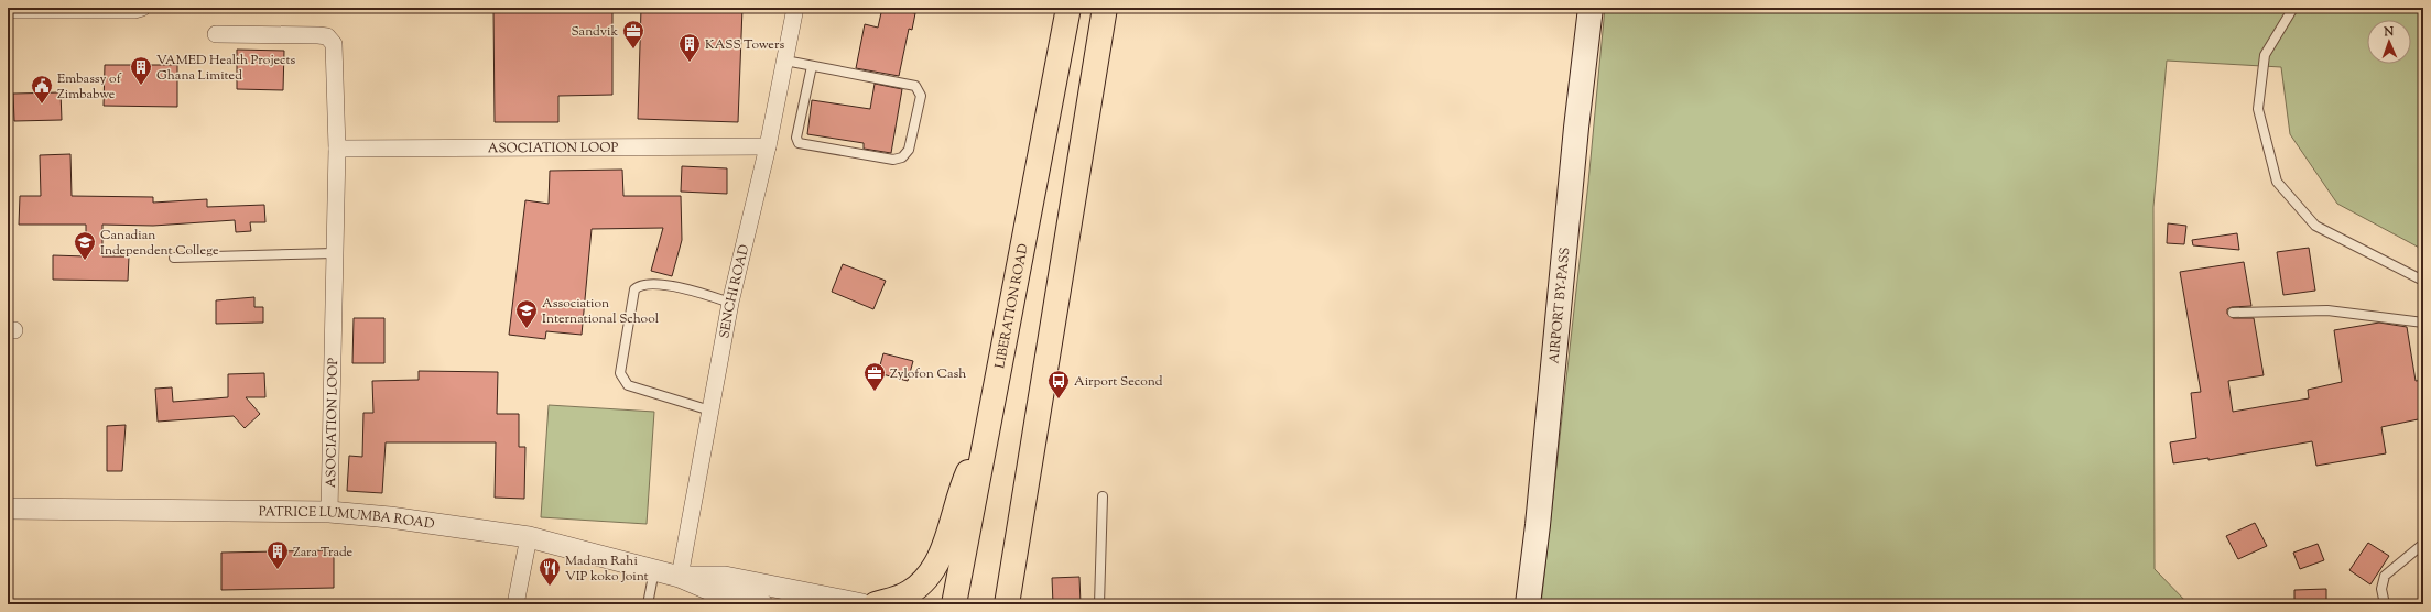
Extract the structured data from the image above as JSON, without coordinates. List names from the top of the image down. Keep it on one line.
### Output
{"streets":{"highway":["LIBERATION ROAD"],"main road":["AIRPORT BY-PASS"],"street":["ASOCIATION LOOP","SENCHI ROAD","PATRICE LUMUMBA ROAD"]},"crossings":[["ASOCIATION LOOP","SENCHI ROAD"],["ASOCIATION LOOP","PATRICE LUMUMBA ROAD"],["SENCHI ROAD","PATRICE LUMUMBA ROAD"]],"places":{"office":["Sandvik","Zylofon Cash"],"building":["KASS Towers","VAMED Health Projects Ghana Limited","Zara Trade"],"public building":["Embassy of Zimbabwe"],"school or university":["Canadian Independent College","Association International School"],"bus stop":["Airport Second"],"restaurant":["Madam Rahi VIP koko Joint"]},"north":"top"}
